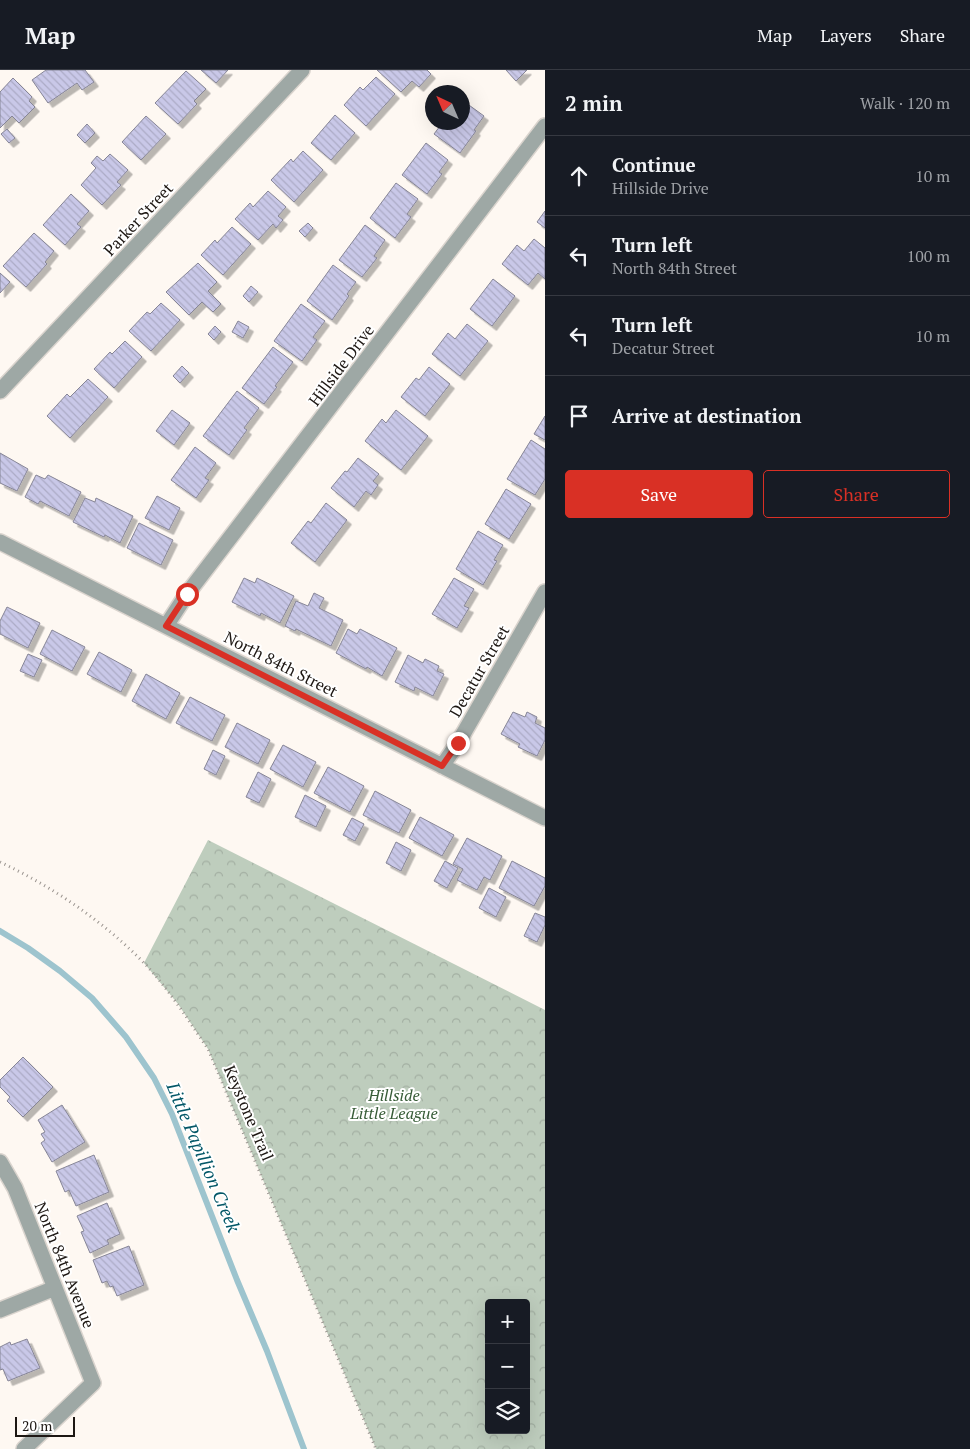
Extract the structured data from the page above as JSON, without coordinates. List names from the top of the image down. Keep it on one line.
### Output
{"streets":{"street":["Parker Street","Hillside Drive","North 84th Street","Decatur Street","North 84th Avenue"],"path":["Keystone Trail"]},"crossings":[["Hillside Drive","North 84th Street"],["North 84th Street","Decatur Street"]],"water":["Little Papillion Creek"],"parks":["Hillside Little League"],"scale_bar":"20 m","north":"top left","page":{"header":"Map","nav":["Map","Layers","Share"],"heading":["2 min","Walk · 120 m"],"list":[["Continue","Hillside Drive","10 m"],["Turn left","North 84th Street","100 m"],["Turn left","Decatur Street","10 m"],"Arrive at destination"],"buttons":["Save","Share"],"map_buttons":["+","−"],"scale":"20 m"}}
